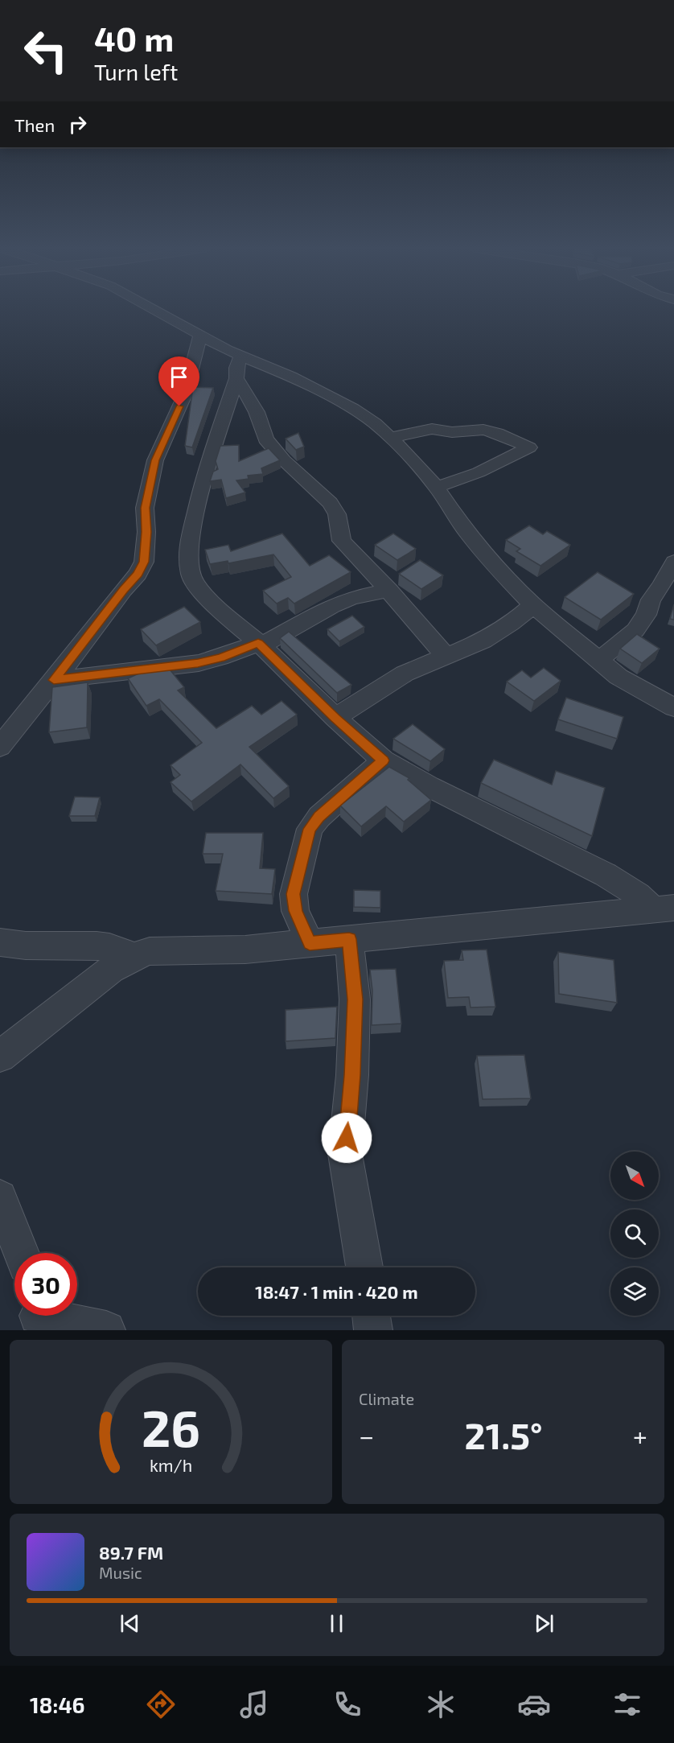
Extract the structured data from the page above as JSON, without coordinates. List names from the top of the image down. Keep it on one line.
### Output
{"north":"bottom right","page":{"turn":["40 m","Turn left"],"then":"Then","limit":"30","trip":"18:47 · 1 min · 420 m","tile":"Climate","heat":["−","21.5°","+"],"song":["89.7 FM","Music"],"tabs":"18:46","gauge":["26","km/h"]}}
